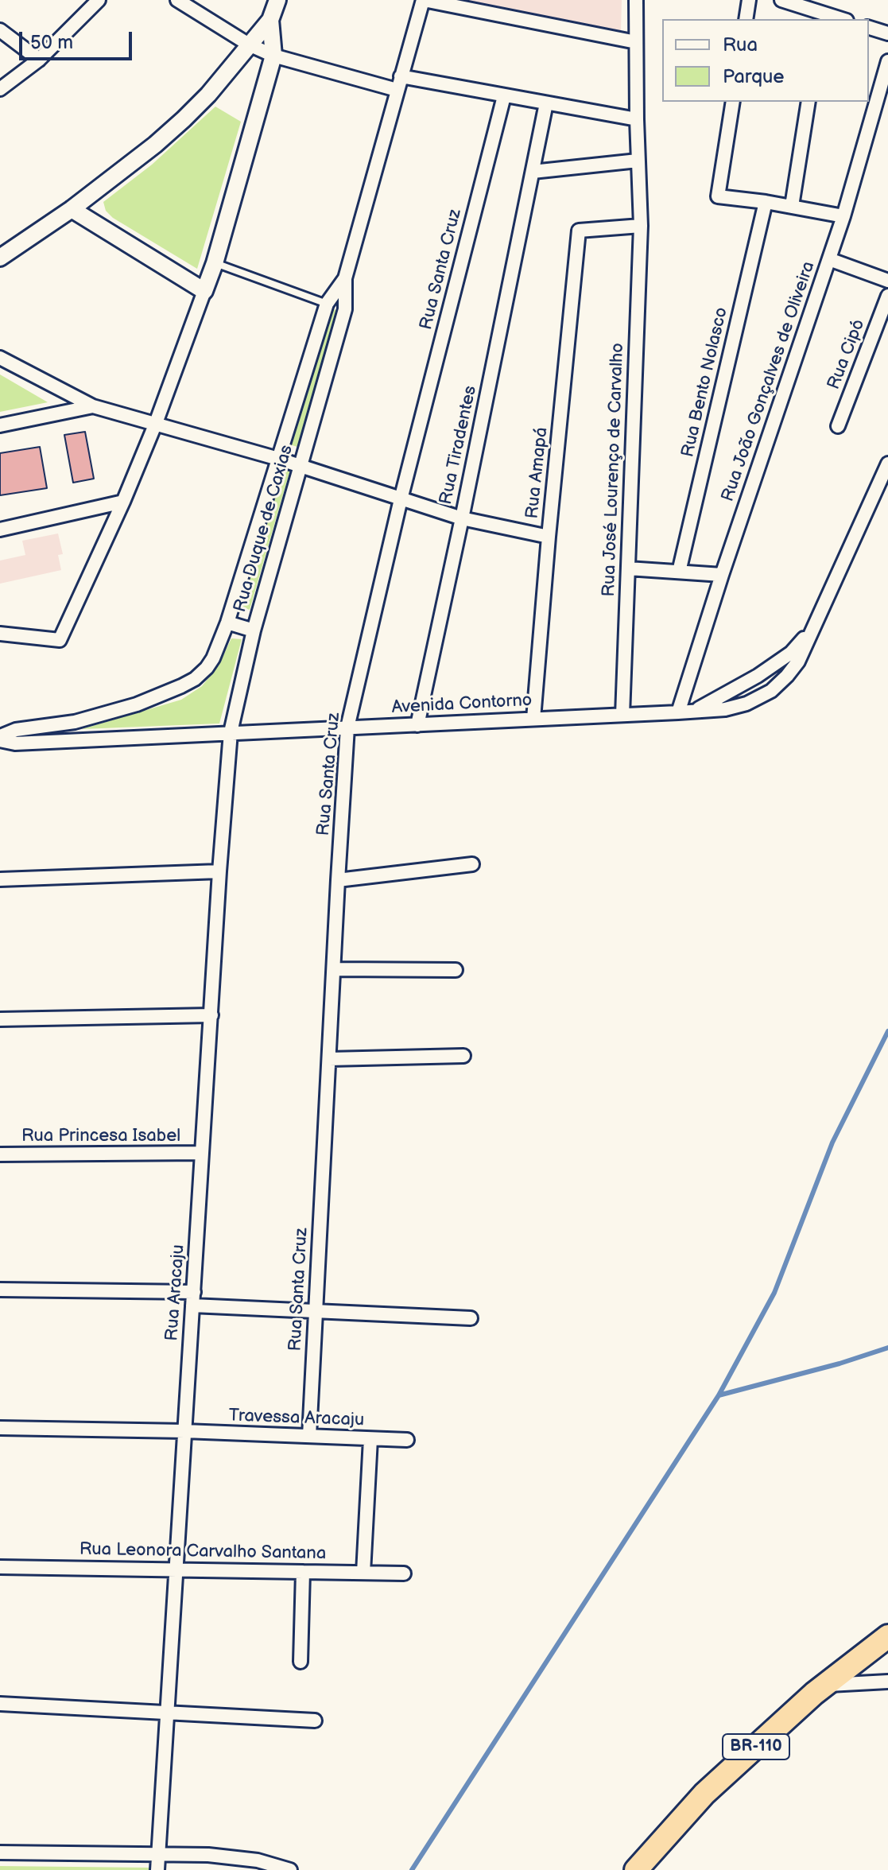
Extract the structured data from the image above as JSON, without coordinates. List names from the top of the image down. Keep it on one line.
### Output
{"streets":{"highway":["BR-110"],"street":["Rua Santa Cruz","Rua Cipó","Rua João Gonçalves de Oliveira","Rua Bento Nolasco","Rua Tiradentes","Rua José Lourenço de Carvalho","Rua Amapá","Rua Duque de Caxias","Avenida Contorno","Rua Princesa Isabel","Rua Aracaju","Travessa Aracaju","Rua Leonora Carvalho Santana"]},"crossings":[["Rua Santa Cruz","Avenida Contorno"],["Rua Santa Cruz","Travessa Aracaju"],["Rua João Gonçalves de Oliveira","Avenida Contorno"],["Rua Tiradentes","Avenida Contorno"],["Rua José Lourenço de Carvalho","Rua Amapá"],["Rua José Lourenço de Carvalho","Avenida Contorno"],["Rua Amapá","Avenida Contorno"],["Rua Duque de Caxias","Rua Aracaju"],["Avenida Contorno","Rua Aracaju"],["Rua Princesa Isabel","Rua Aracaju"],["Rua Aracaju","Travessa Aracaju"],["Rua Aracaju","Rua Leonora Carvalho Santana"]],"legend":["Rua","Parque"],"scale_bar":"50 m"}
